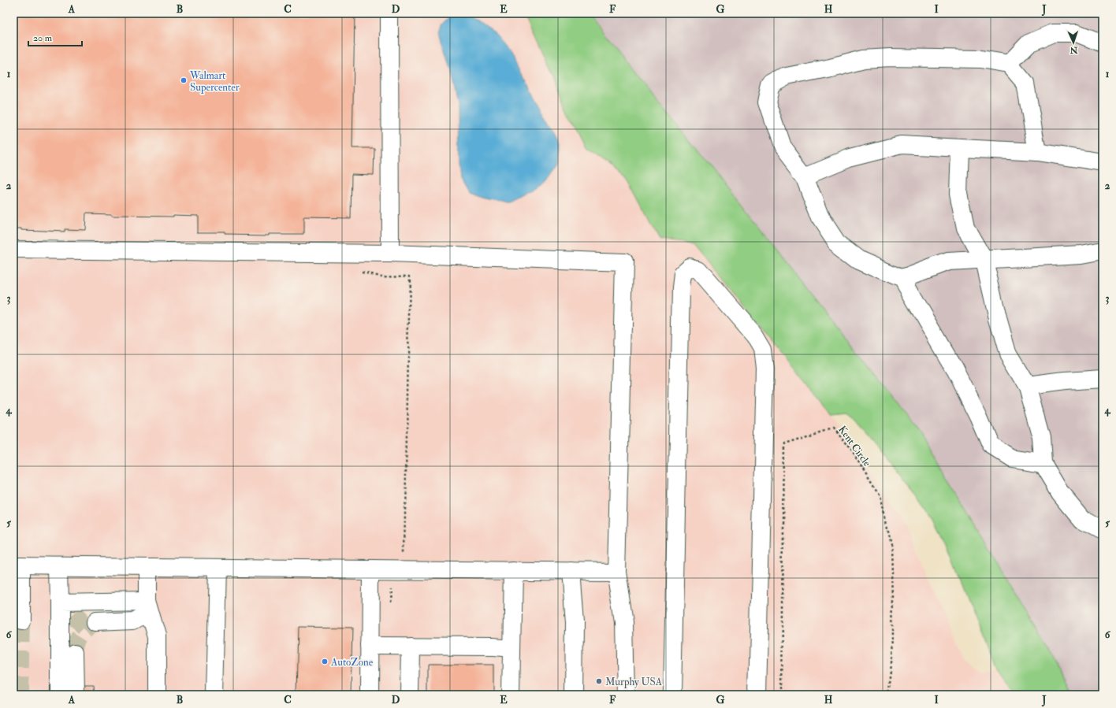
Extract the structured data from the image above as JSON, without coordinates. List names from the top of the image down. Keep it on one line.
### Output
{"streets":{"path":["Kent Circle"]},"places":["Walmart Supercenter","AutoZone","Murphy USA"],"scale_bar":"20 m","north":"bottom","grid":{"columns":["A","B","C","D","E","F","G","H","I","J"],"rows":["1","2","3","4","5","6"]}}
